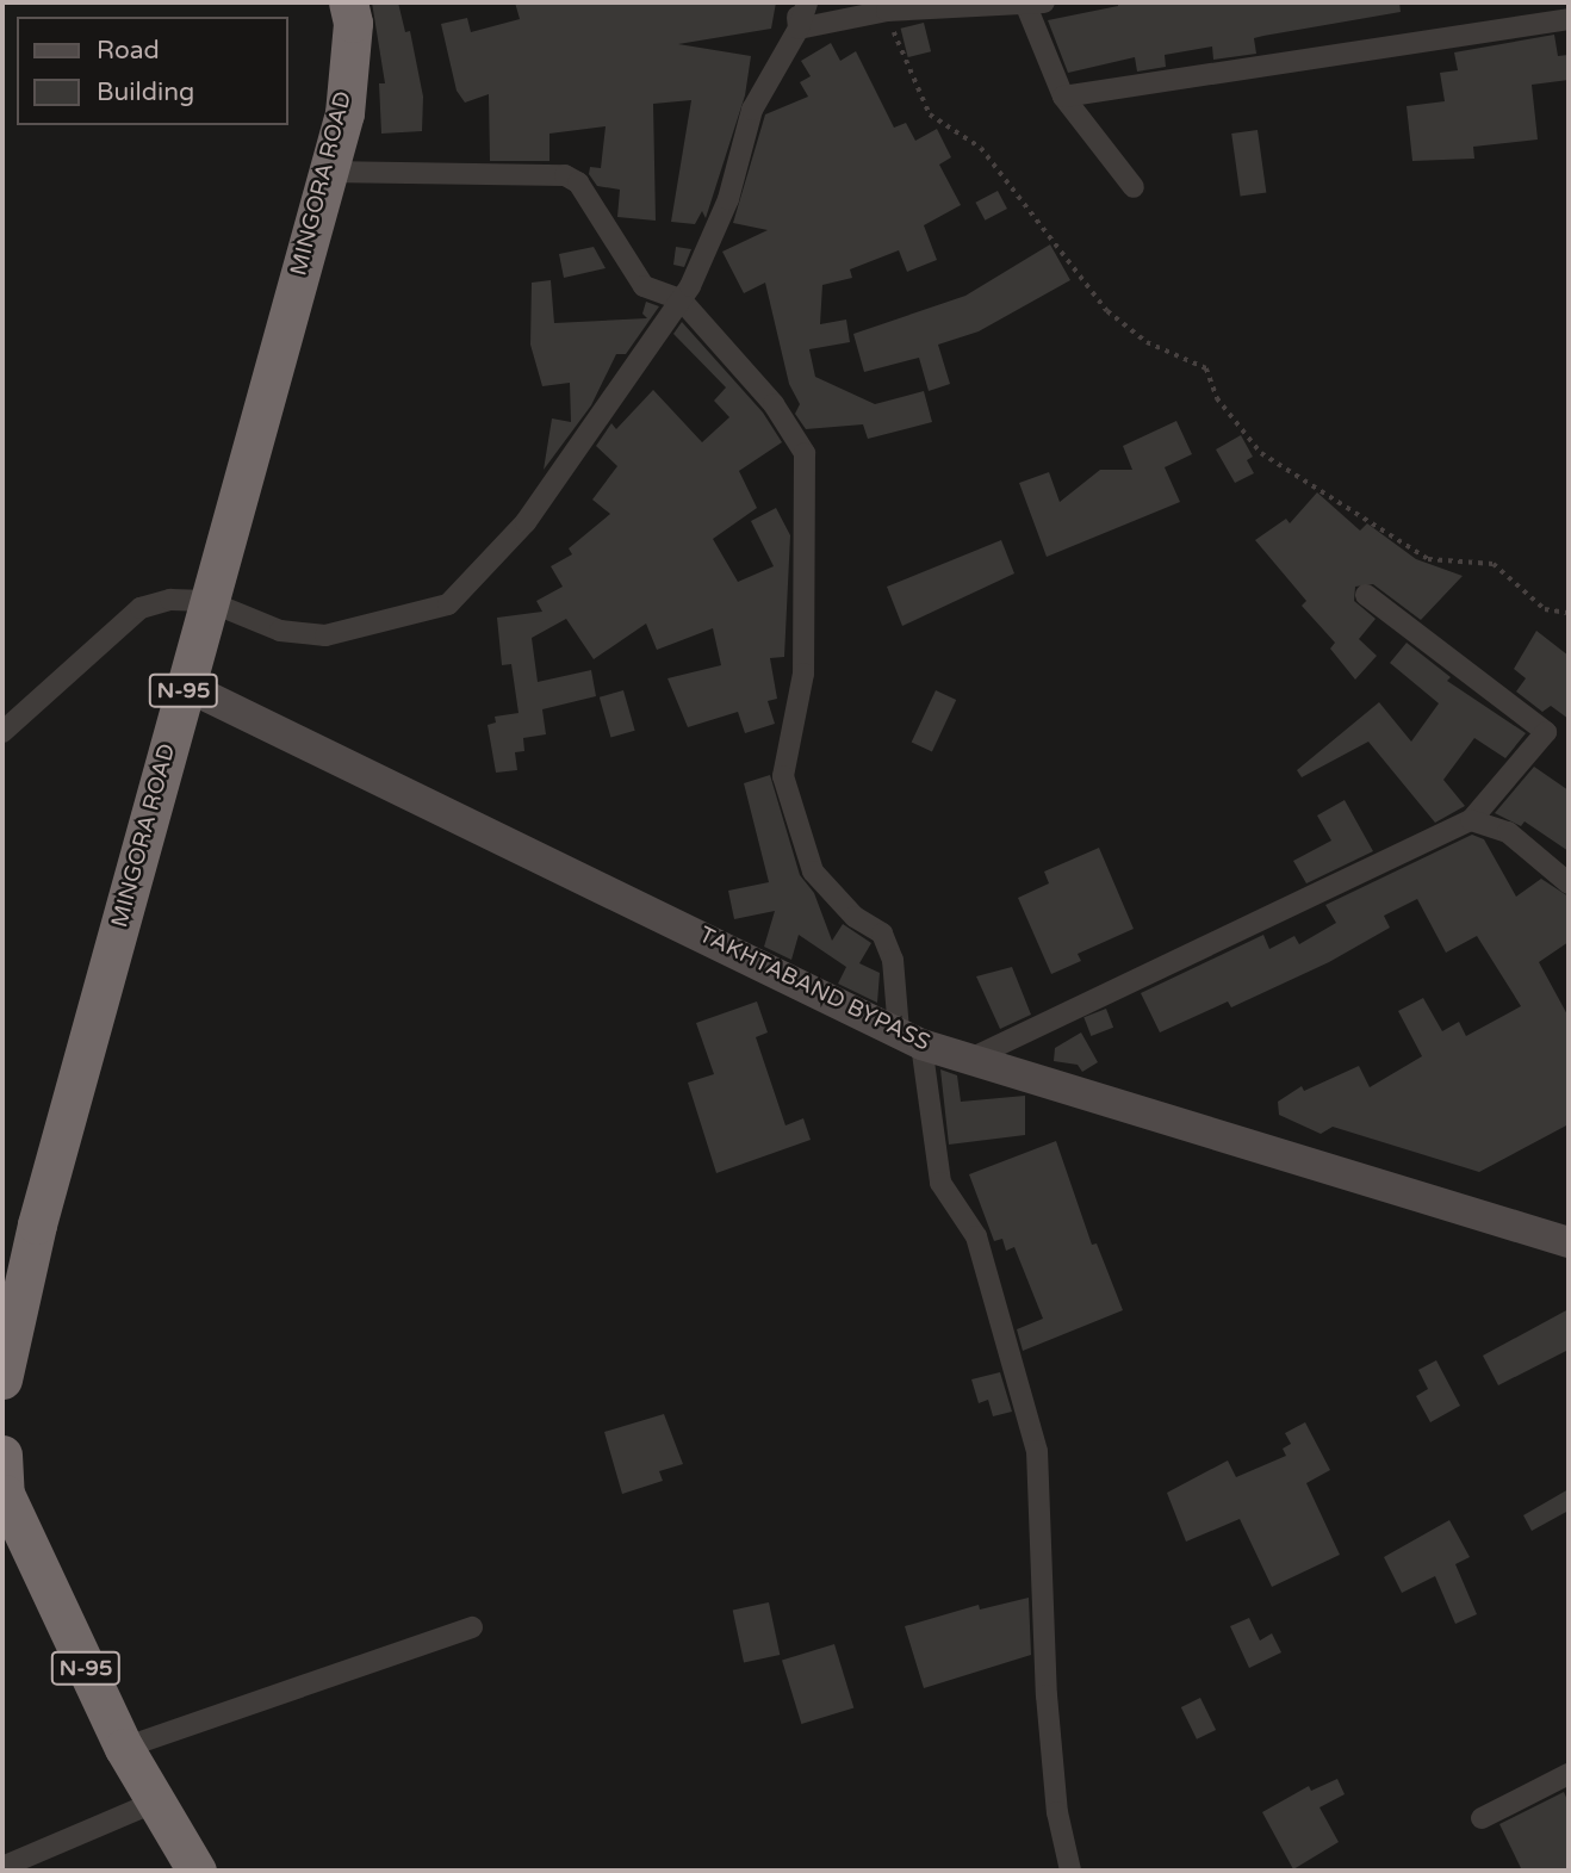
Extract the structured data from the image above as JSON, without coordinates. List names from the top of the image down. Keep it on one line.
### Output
{"streets":{"highway":["MINGORA ROAD","N-95"],"main road":["TAKHTABAND BYPASS"]},"crossings":[["MINGORA ROAD","TAKHTABAND BYPASS"]],"legend":["Road","Building"]}
